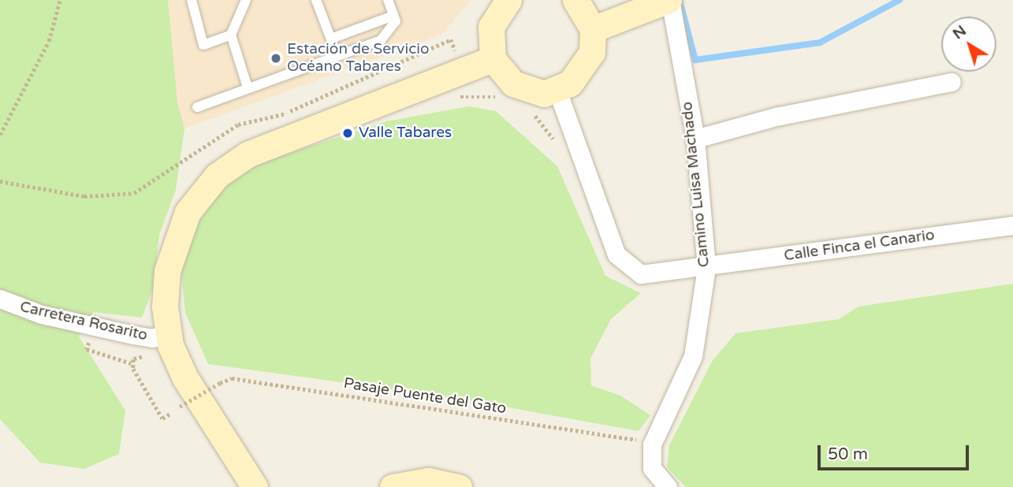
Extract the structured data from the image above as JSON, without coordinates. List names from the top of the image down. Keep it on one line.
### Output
{"streets":{"street":["Camino Luisa Machado","Calle Finca el Canario","Carretera Rosarito"],"path":["Pasaje Puente del Gato"]},"crossings":[["Camino Luisa Machado","Calle Finca el Canario"]],"places":["Estación de Servicio Océano Tabares","Valle Tabares"],"scale_bar":"50 m","north":"top left"}
